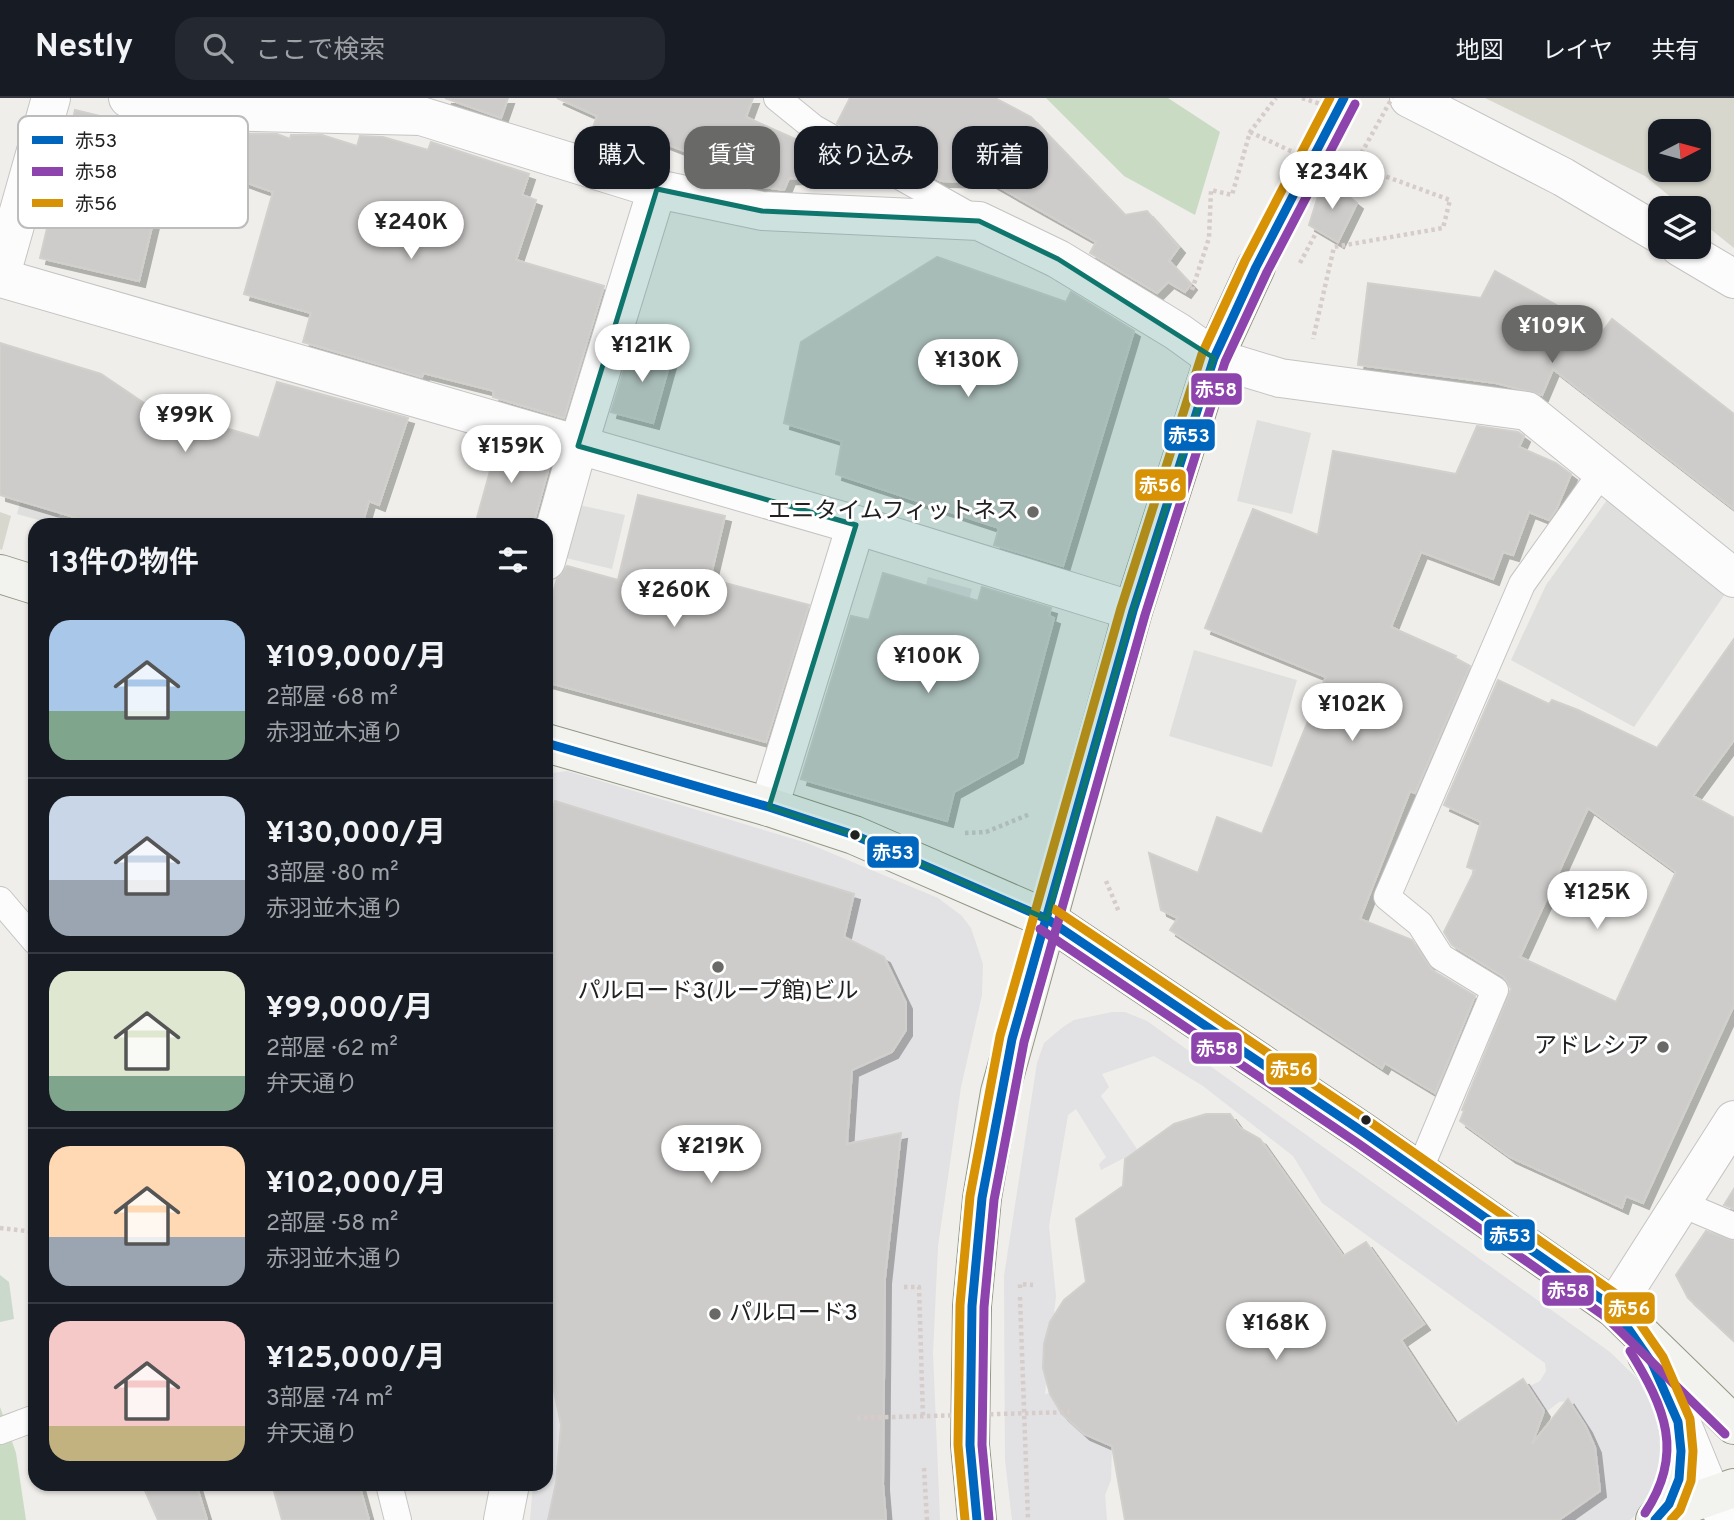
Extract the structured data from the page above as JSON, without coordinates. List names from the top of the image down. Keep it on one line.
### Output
{"places":["エニタイムフィットネス","パルロード3(ループ館)ビル","アドレシア","パルロード3"],"lines":["transit line 赤53","transit line 赤56","transit line 赤58"],"legend":["赤53","赤58","赤56"],"north":"right","page":{"header":"Nestly","search":"ここで検索","nav":["地図","レイヤ","共有"],"chip":["購入","賃貸","絞り込み","新着"],"price":["¥234K","¥240K","¥109K","¥121K","¥130K","¥99K","¥159K","¥260K","¥100K","¥102K","¥125K","¥219K","¥168K"],"heading":"13件の物件","list":[{"name":"¥109,000/月","note":"2部屋 · 68 m² · 赤羽並木通り"},{"name":"¥130,000/月","note":"3部屋 · 80 m² · 赤羽並木通り"},{"name":"¥99,000/月","note":"2部屋 · 62 m² · 弁天通り"},{"name":"¥102,000/月","note":"2部屋 · 58 m² · 赤羽並木通り"},{"name":"¥125,000/月","note":"3部屋 · 74 m² · 弁天通り"}]}}
